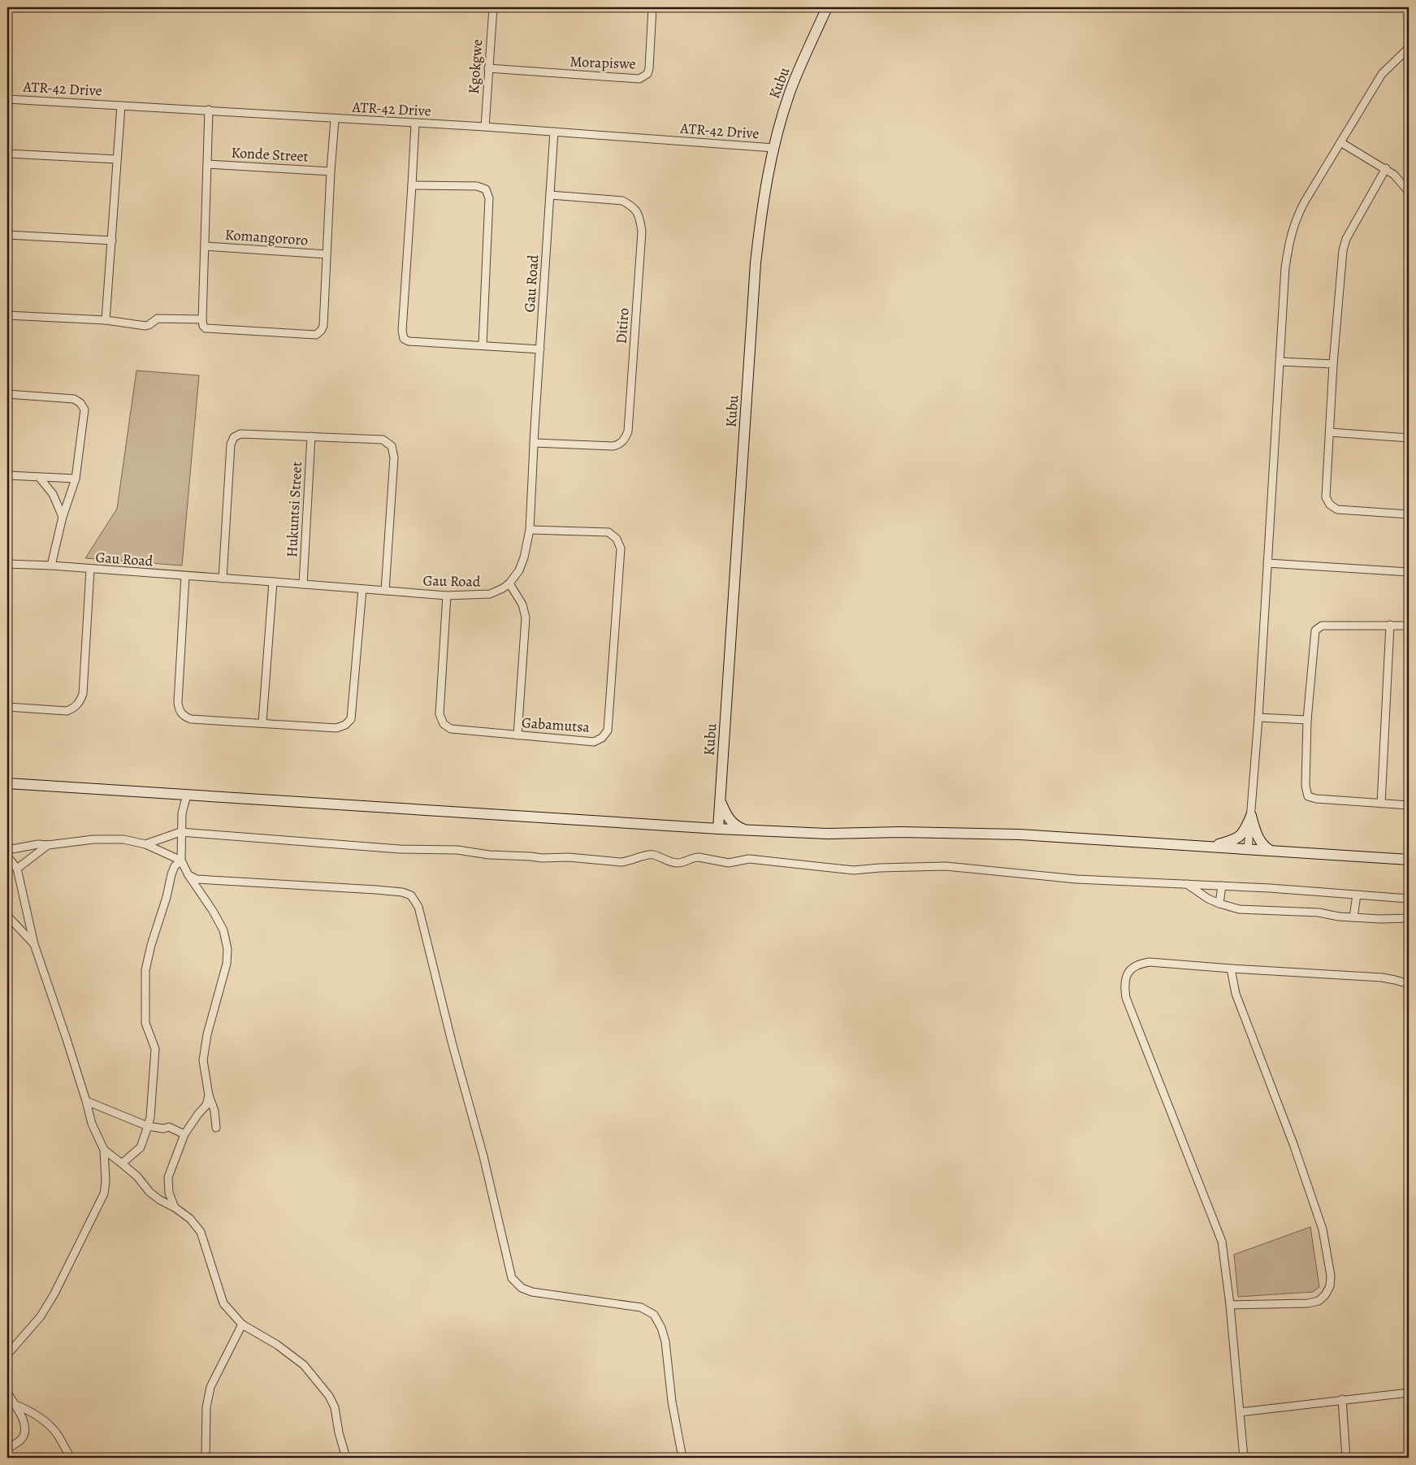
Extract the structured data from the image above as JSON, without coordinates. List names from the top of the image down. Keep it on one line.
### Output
{"streets":{"main road":["Kubu"],"street":["Morapiswe","Kgokgwe","ATR-42 Drive","Konde Street","Komangororo","Gau Road","Ditiro","Hukuntsi Street","Gabamutsa"]},"crossings":[["Morapiswe","Kgokgwe"],["Kgokgwe","ATR-42 Drive"],["Kubu","ATR-42 Drive"],["ATR-42 Drive","Gau Road"],["Gau Road","Ditiro"],["Gau Road","Hukuntsi Street"],["Gau Road","Gabamutsa"]]}
